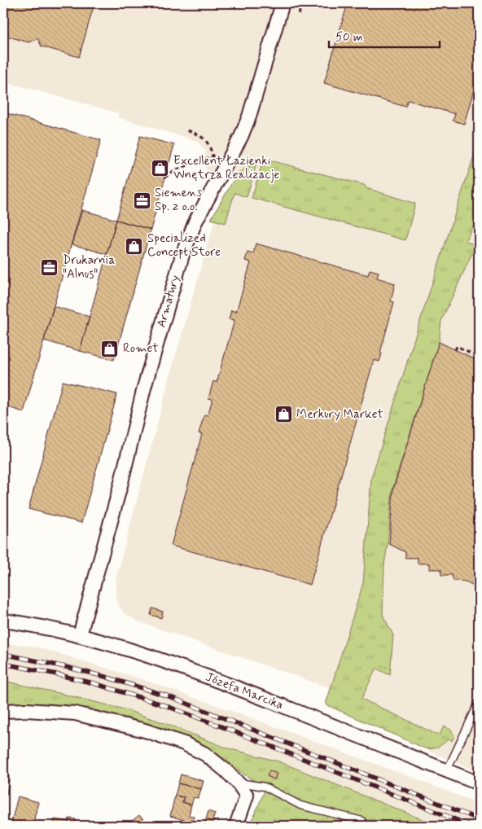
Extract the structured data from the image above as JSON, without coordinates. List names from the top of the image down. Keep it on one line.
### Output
{"streets":{"street":["Armatury","Józefa Marcika"]},"crossings":[["Armatury","Józefa Marcika"]],"places":{"shop":["Excellent Łazienki Wnętrza Realizacje","Specialized Concept Store","Romet","Merkury Market"],"office":["Siemens Sp. z o.o.","Drukarnia \"Alnus\""]},"scale_bar":"50 m"}
